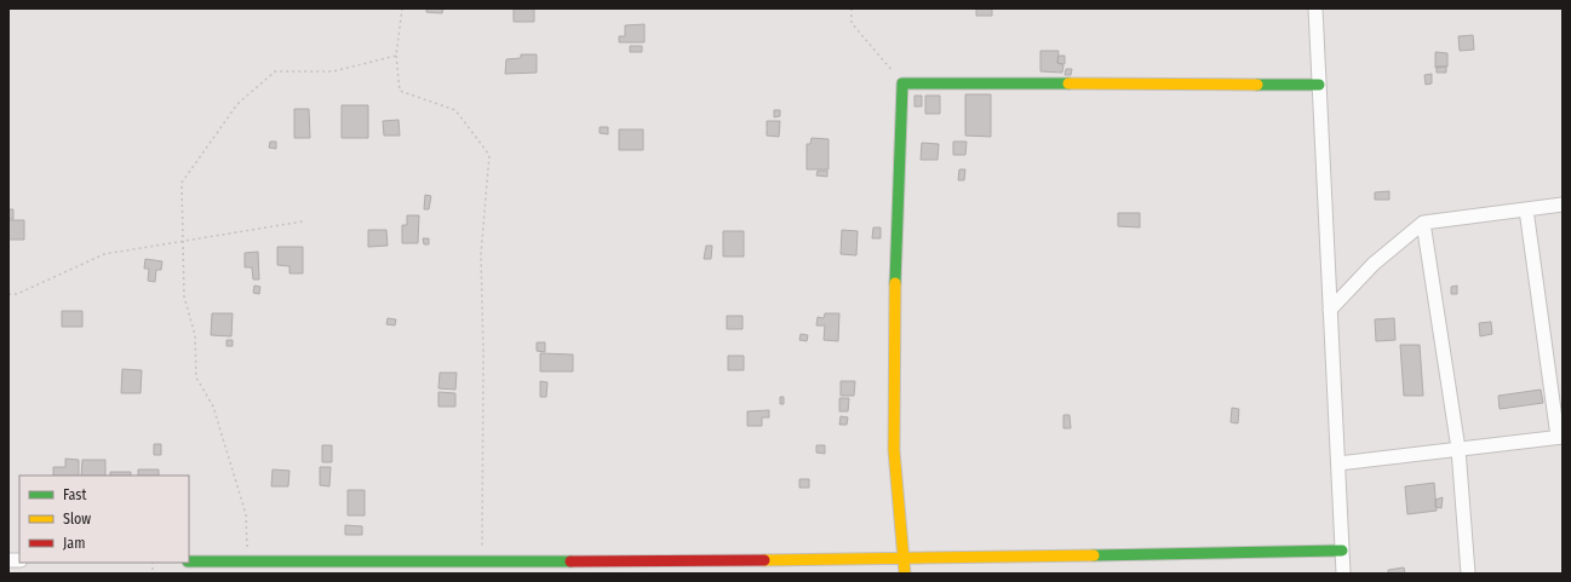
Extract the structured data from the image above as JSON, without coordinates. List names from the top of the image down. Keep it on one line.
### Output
{"legend":["Fast","Slow","Jam"]}
